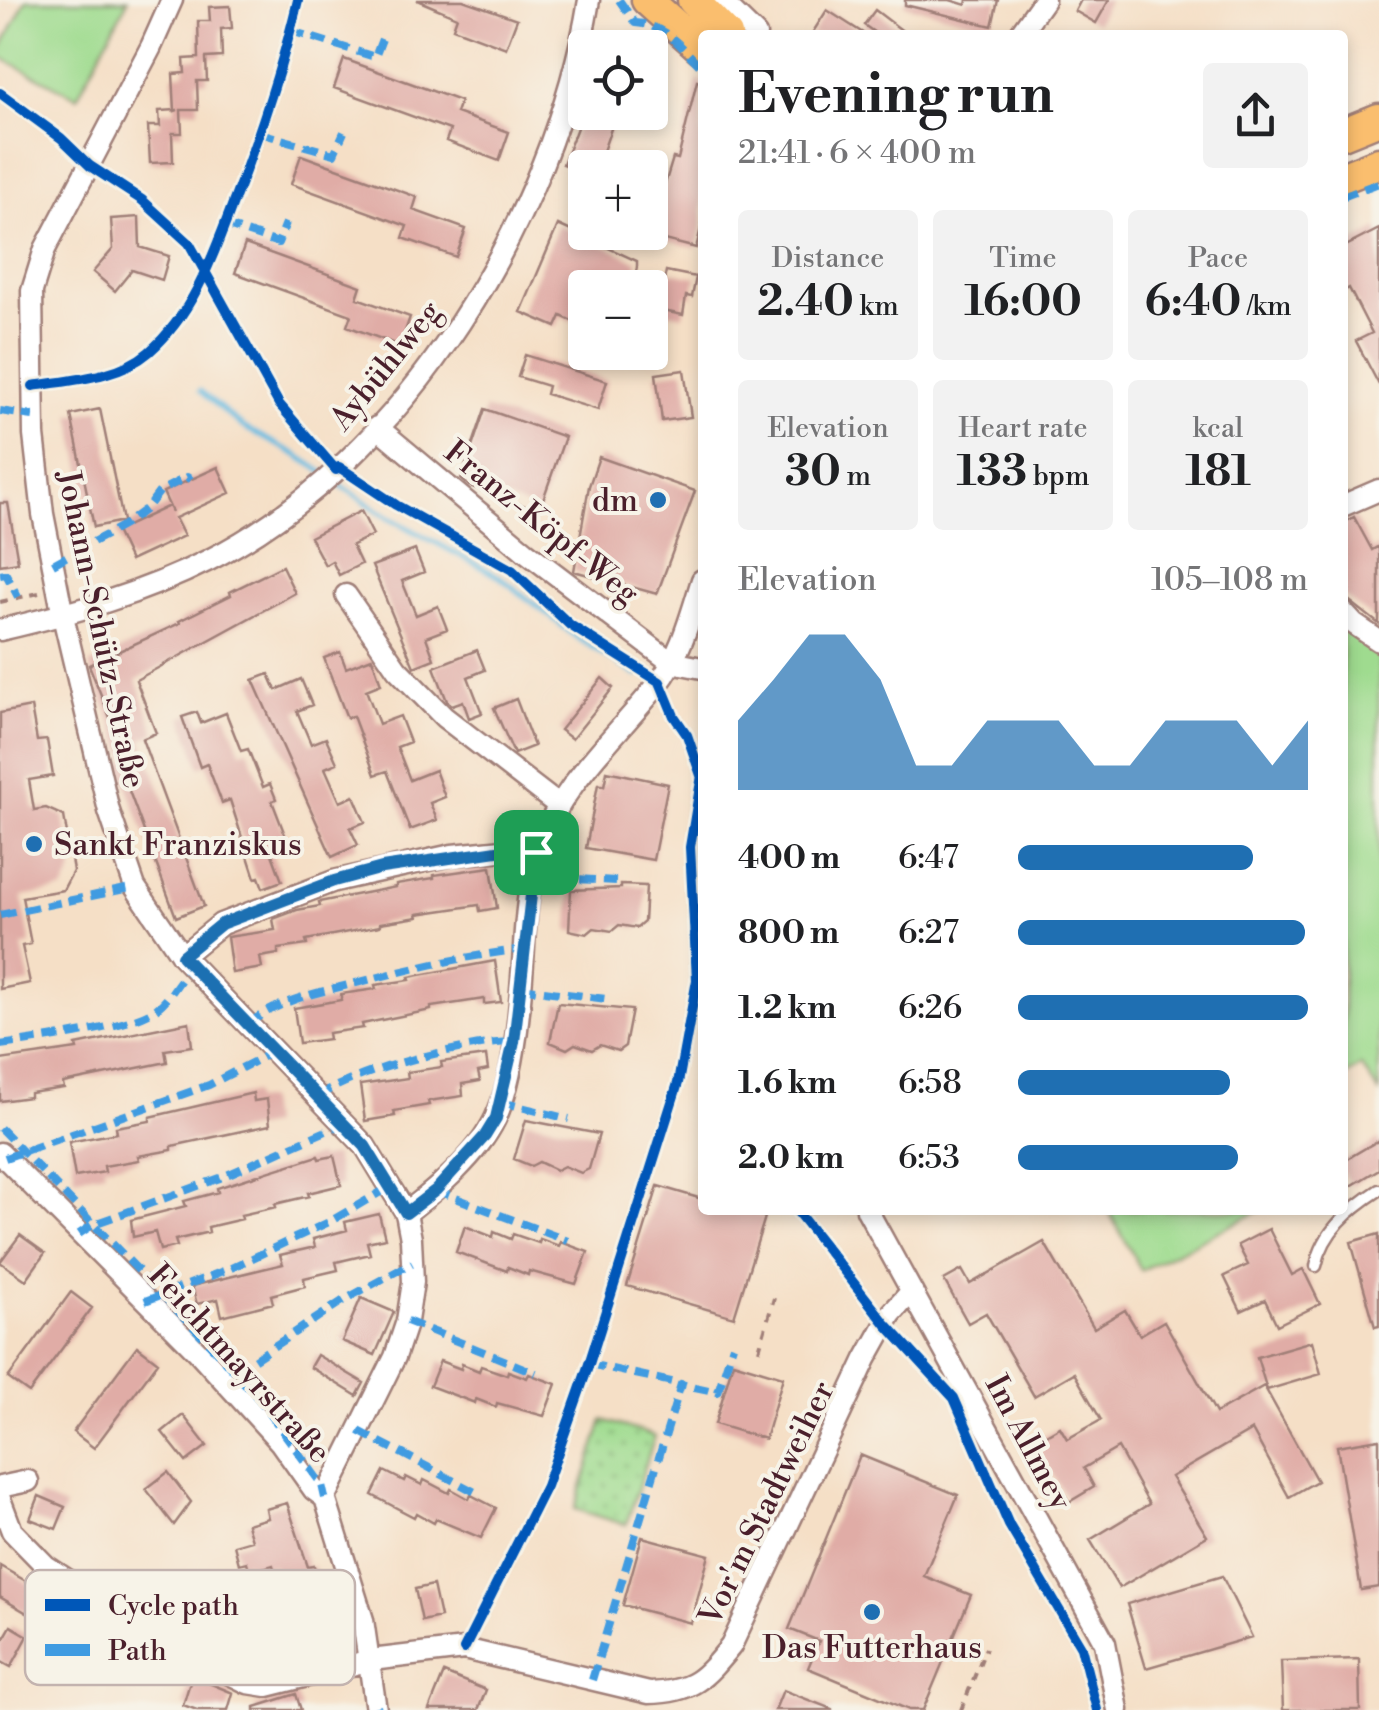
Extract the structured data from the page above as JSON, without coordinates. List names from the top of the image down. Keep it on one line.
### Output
{"streets":{"street":["Aybühlweg","Franz-Köpf-Weg","Johann-Schütz-Straße","Feichtmayrstraße","Im Allmey","Vor'm Stadtweiher"]},"crossings":[["Aybühlweg","Franz-Köpf-Weg"],["Aybühlweg","Johann-Schütz-Straße"],["Johann-Schütz-Straße","Feichtmayrstraße"],["Feichtmayrstraße","Vor'm Stadtweiher"],["Im Allmey","Vor'm Stadtweiher"]],"places":["dm","Sankt Franziskus","Das Futterhaus"],"legend":["Cycle path","Path"],"page":{"map_buttons":["+","−"],"heading":["Evening run","21:41 · 6 × 400 m"],"stats":[["Distance","2.40 km"],["Time","16:00"],["Pace","6:40 /km"],["Elevation","30 m"],["Heart rate","133 bpm"],["kcal","181"]],"chart":["Elevation","105–108 m"],"list":[{"name":"400 m","note":"6:47"},{"name":"800 m","note":"6:27"},{"name":"1.2 km","note":"6:26"},{"name":"1.6 km","note":"6:58"},{"name":"2.0 km","note":"6:53"}]}}
